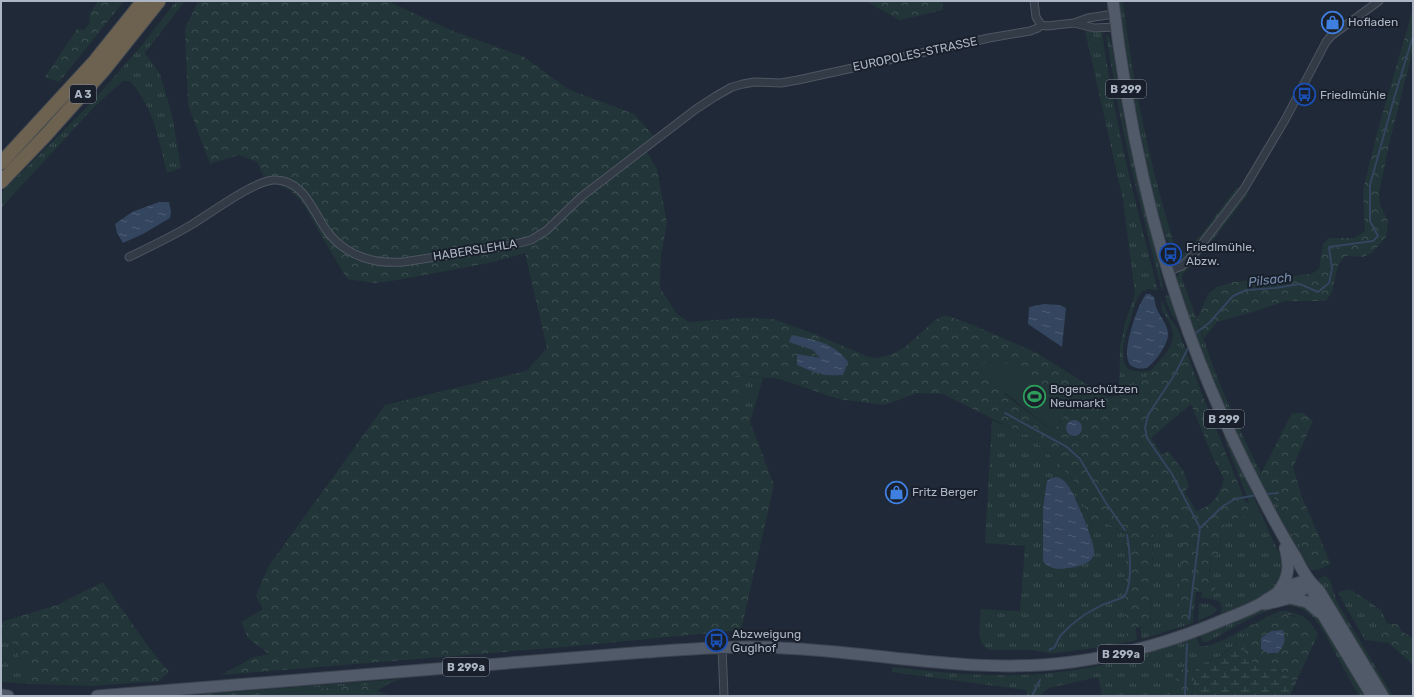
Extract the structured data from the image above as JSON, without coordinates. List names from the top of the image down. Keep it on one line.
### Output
{"streets":{"highway":["A 3"],"main road":["B 299","B 299a"],"street":["EUROPOLES-STRASSE","HABERSLEHLA"]},"crossings":[["EUROPOLES-STRASSE","B 299"],["EUROPOLES-STRASSE","HABERSLEHLA"],["B 299","B 299a"]],"water":["Pilsach"],"places":{"shop":["Hofladen","Fritz Berger"],"bus stop":["Friedlmühle","Friedlmühle, Abzw.","Abzweigung Guglhof"],"sports":["Bogenschützen Neumarkt"]}}
